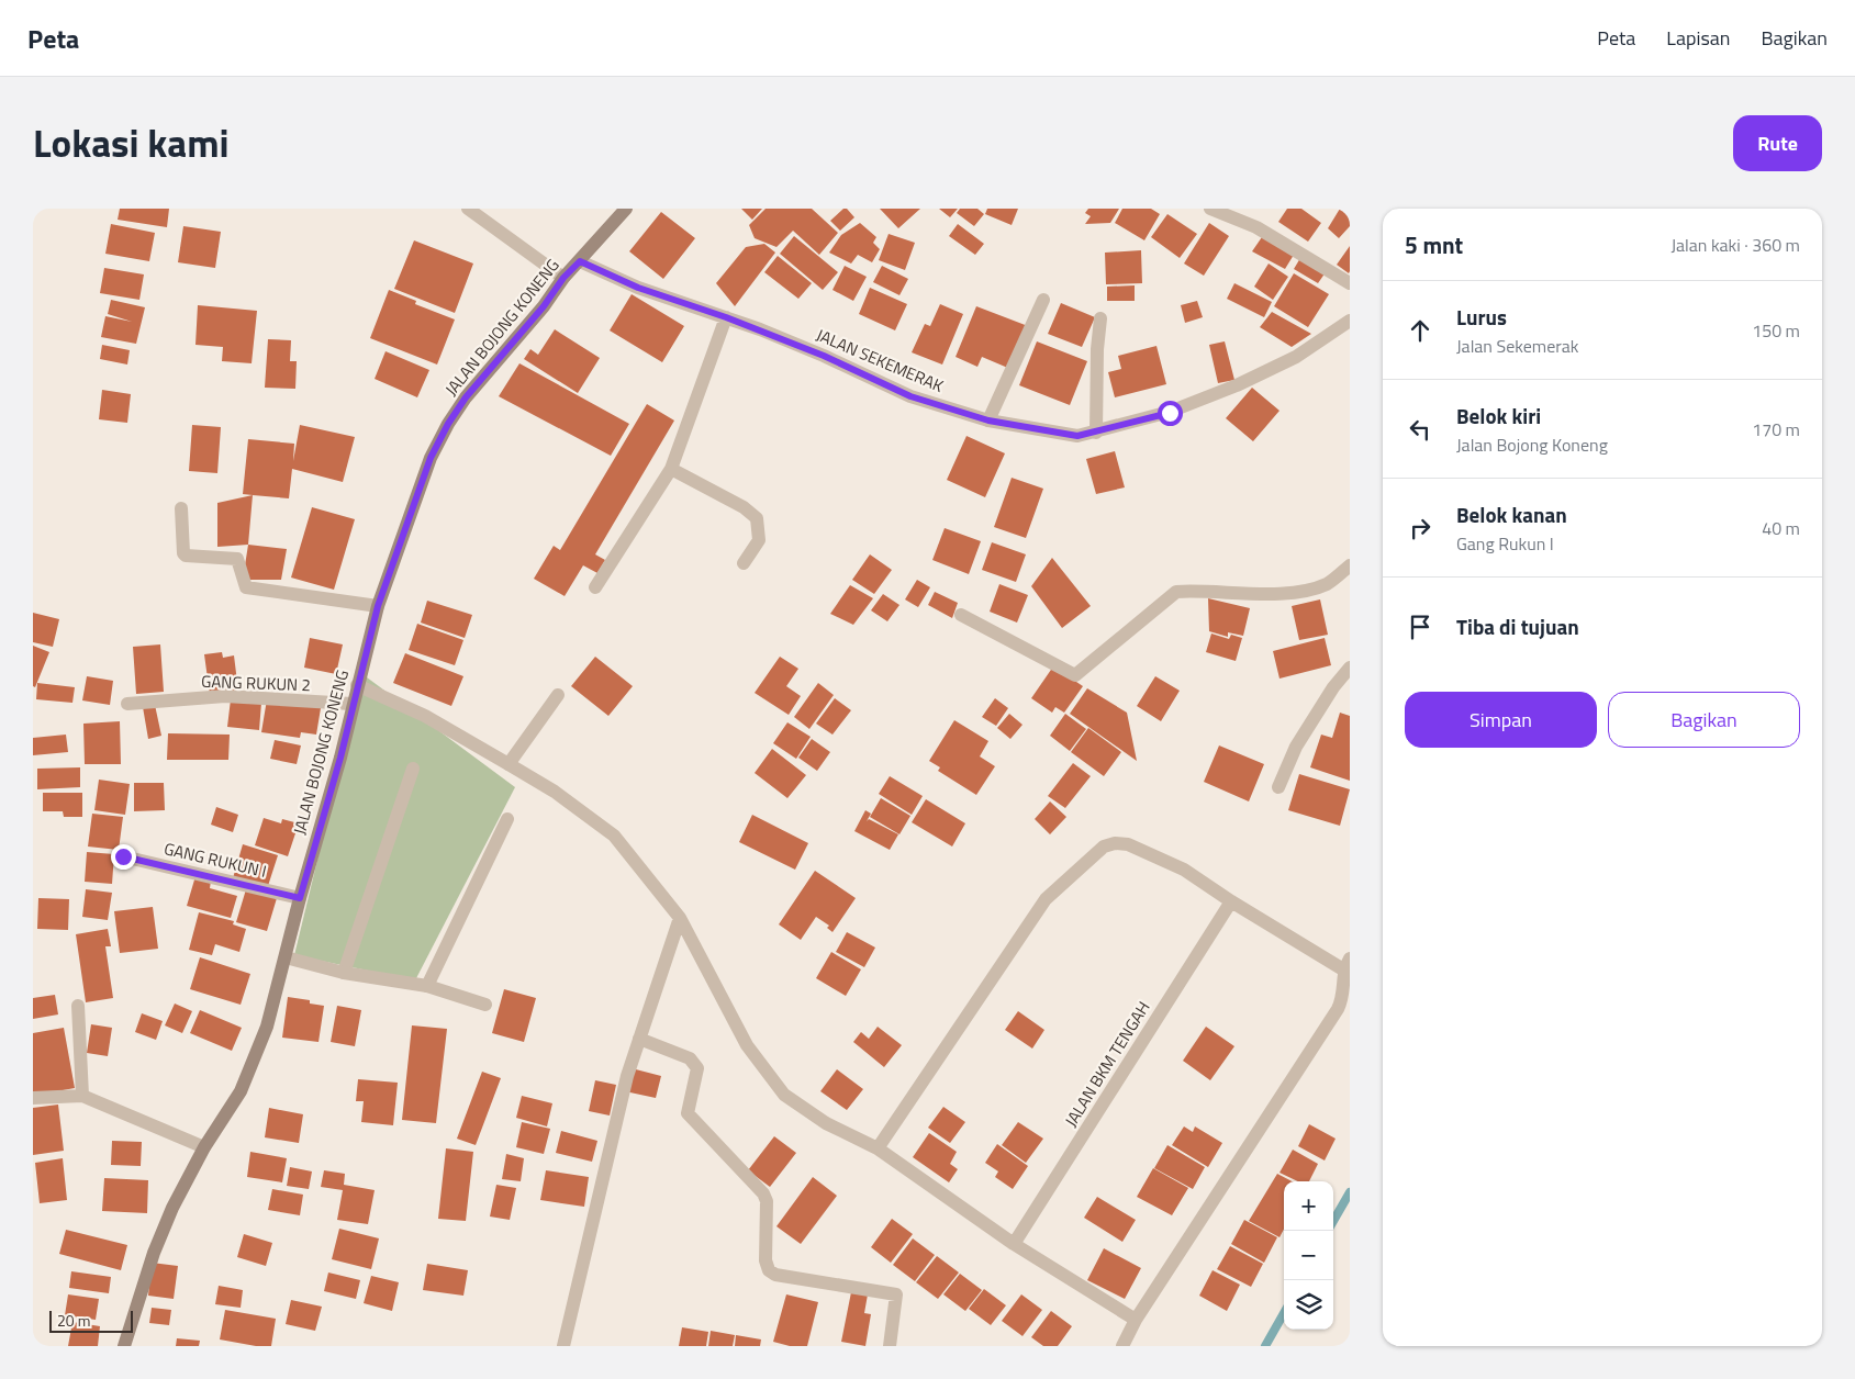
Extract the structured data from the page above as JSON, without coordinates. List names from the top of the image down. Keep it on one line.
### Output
{"streets":{"street":["JALAN BOJONG KONENG","JALAN SEKEMERAK","GANG RUKUN 2","GANG RUKUN I","JALAN BKM TENGAH"]},"crossings":[["JALAN BOJONG KONENG","JALAN SEKEMERAK"],["JALAN BOJONG KONENG","GANG RUKUN 2"],["JALAN BOJONG KONENG","GANG RUKUN I"]],"scale_bar":"20 m","page":{"header":"Peta","nav":["Peta","Lapisan","Bagikan"],"title":"Lokasi kami","buttons":["Rute",["Simpan","Bagikan"]],"heading":["5 mnt","Jalan kaki · 360 m"],"list":[["Lurus","Jalan Sekemerak","150 m"],["Belok kiri","Jalan Bojong Koneng","170 m"],["Belok kanan","Gang Rukun I","40 m"],"Tiba di tujuan"],"map_buttons":["+","−"],"scale":"20 m"}}
